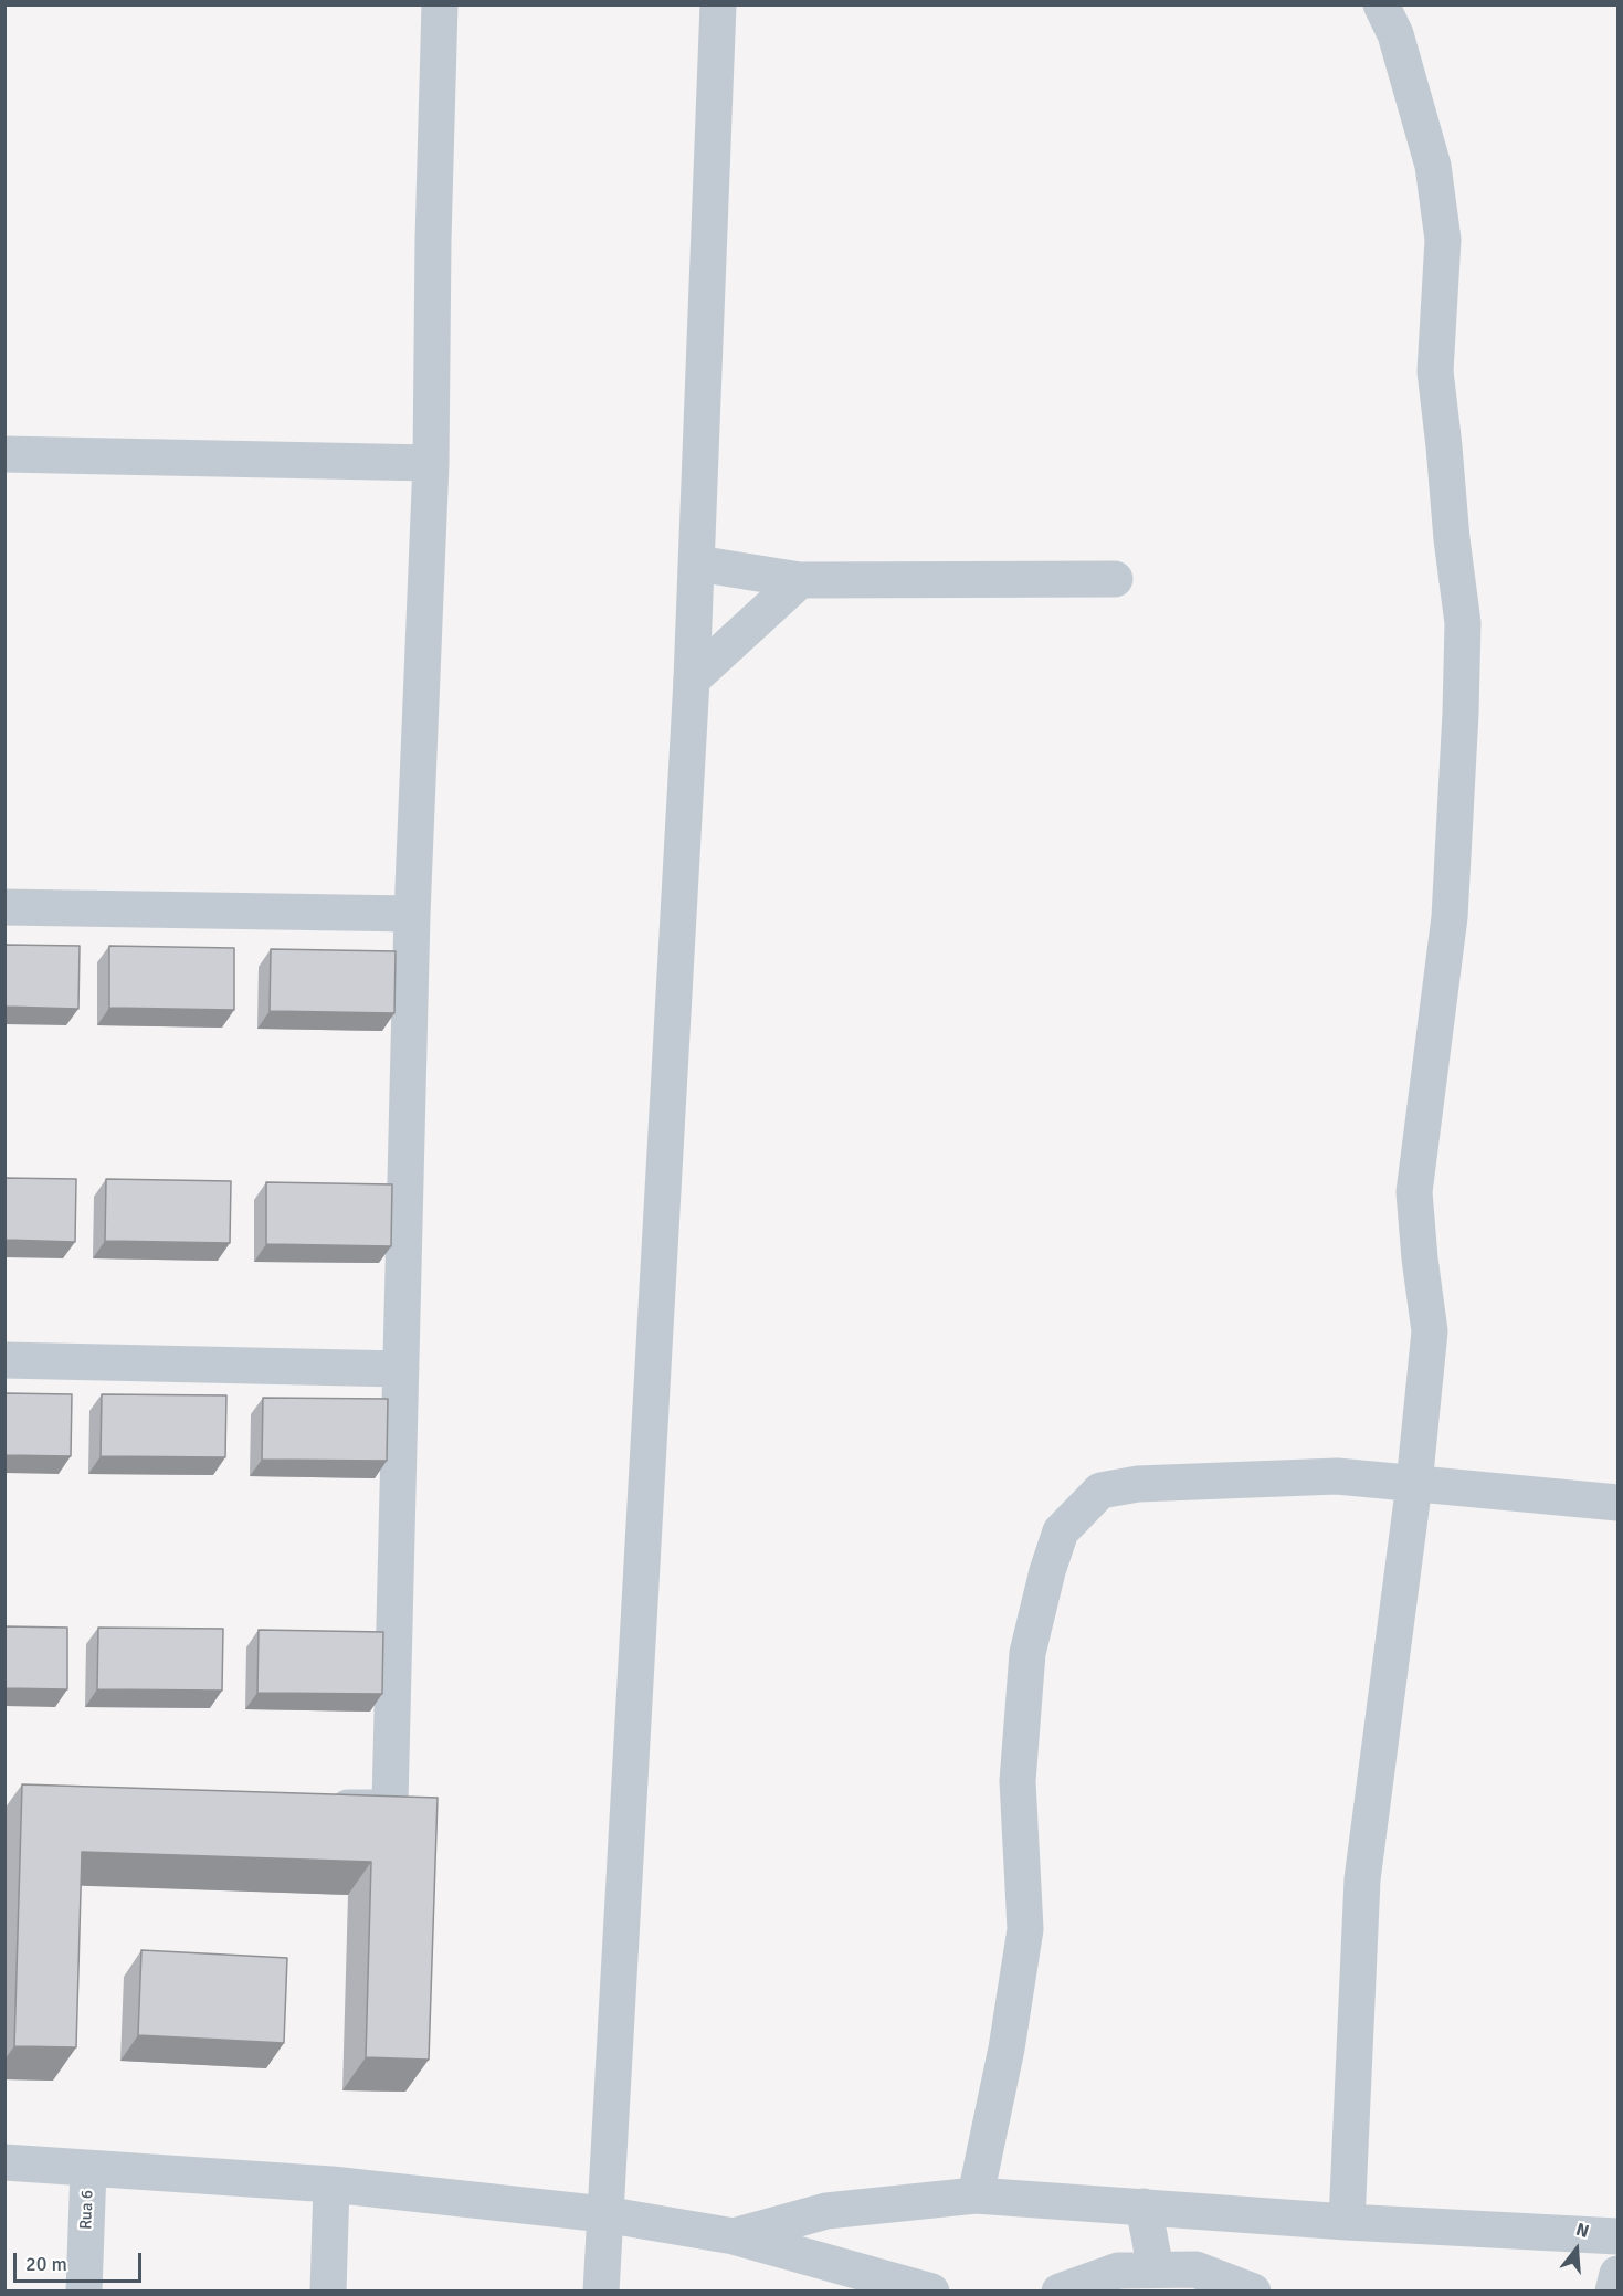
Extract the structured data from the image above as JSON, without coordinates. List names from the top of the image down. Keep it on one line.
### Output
{"streets":{"street":["Rua 6"]},"scale_bar":"20 m","north":"top"}
